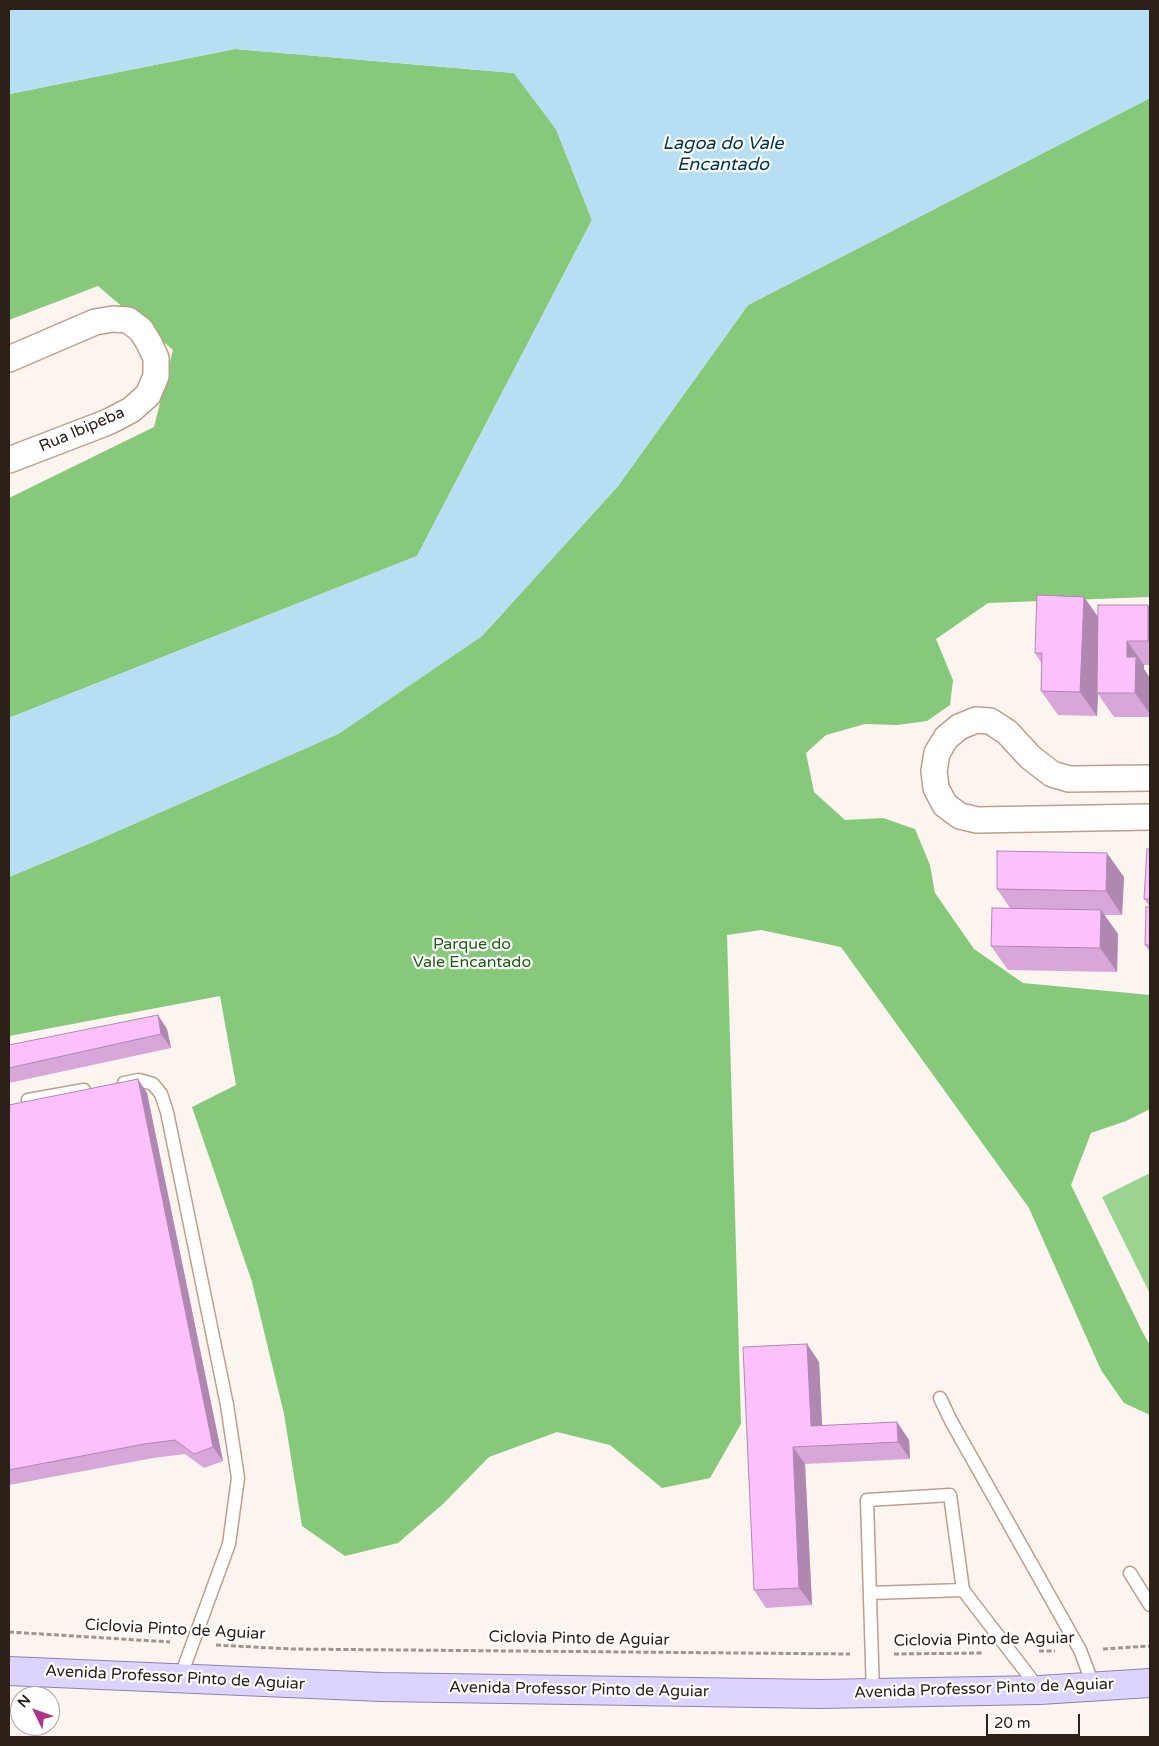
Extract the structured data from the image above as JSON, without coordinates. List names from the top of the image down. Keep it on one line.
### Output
{"streets":{"main road":["Avenida Professor Pinto de Aguiar"],"street":["Rua Ibipeba"],"path":["Ciclovia Pinto de Aguiar"]},"water":["Lagoa do Vale Encantado"],"parks":["Parque do Vale Encantado"],"scale_bar":"20 m","north":"top left"}
